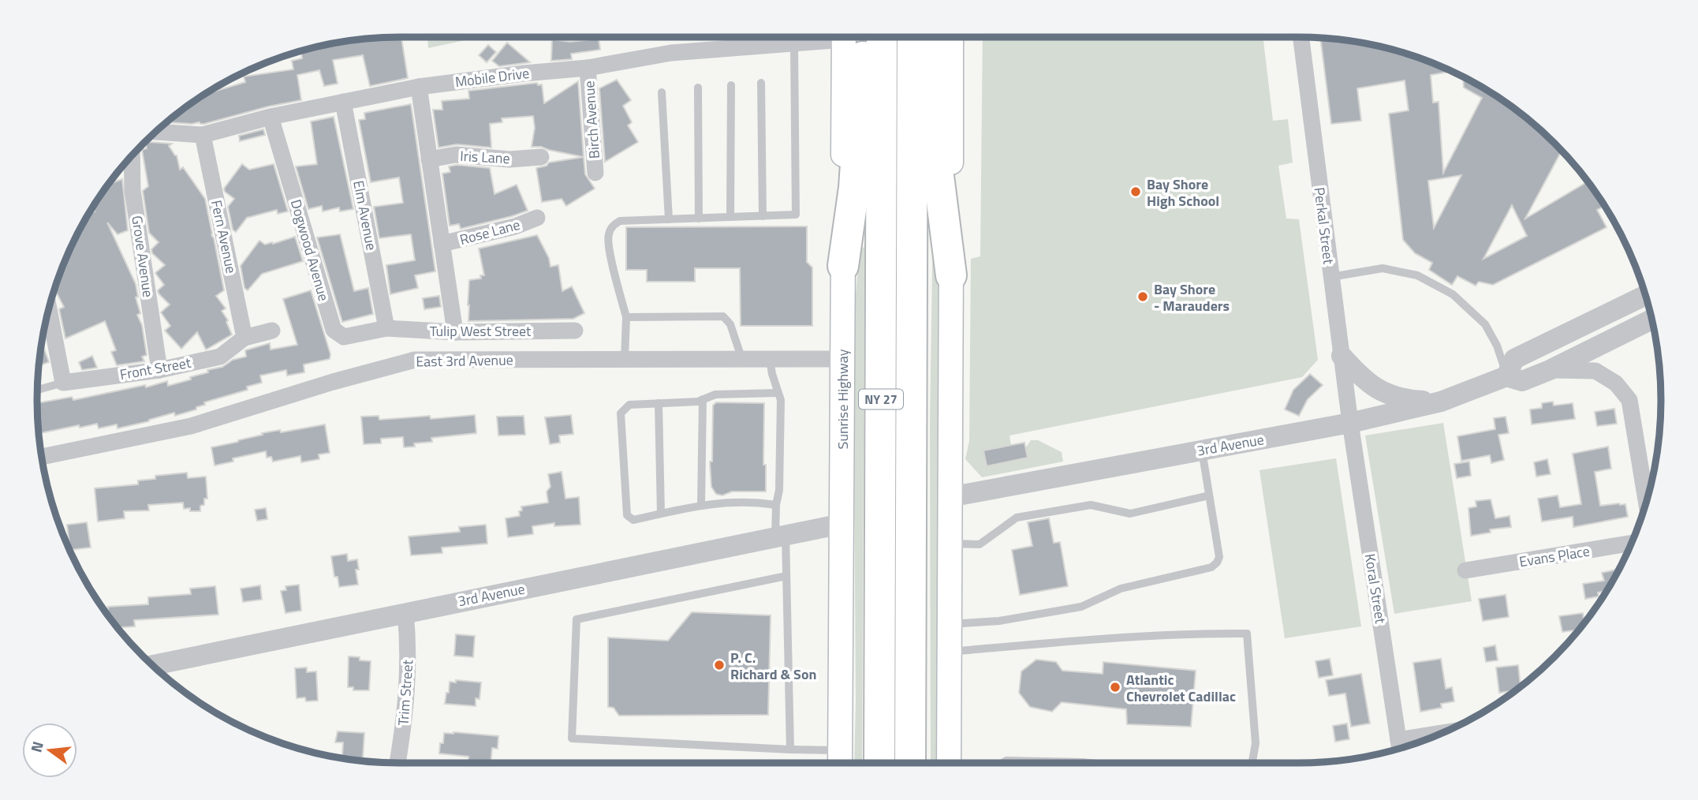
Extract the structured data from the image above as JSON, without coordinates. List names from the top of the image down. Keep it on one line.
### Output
{"streets":{"highway":["NY 27"],"main road":["Sunrise Highway"],"street":["Mobile Drive","Birch Avenue","Iris Lane","Elm Avenue","Perkal Street","Rose Lane","Fern Avenue","Dogwood Avenue","Grove Avenue","Tulip West Street","East 3rd Avenue","Front Street","3rd Avenue","Evans Place","Koral Street","Trim Street"]},"crossings":[["Mobile Drive","Birch Avenue"],["Mobile Drive","Elm Avenue"],["Mobile Drive","Fern Avenue"],["Mobile Drive","Dogwood Avenue"],["Elm Avenue","Dogwood Avenue"],["Elm Avenue","Tulip West Street"],["Perkal Street","3rd Avenue"],["Perkal Street","Koral Street"],["Fern Avenue","Front Street"],["Dogwood Avenue","Tulip West Street"],["Grove Avenue","Front Street"],["East 3rd Avenue","Sunrise Highway"],["Sunrise Highway","3rd Avenue"],["3rd Avenue","Koral Street"],["3rd Avenue","Trim Street"]],"places":["Bay Shore High School","Bay Shore - Marauders","P. C. Richard & Son","Atlantic Chevrolet Cadillac"],"north":"left"}
